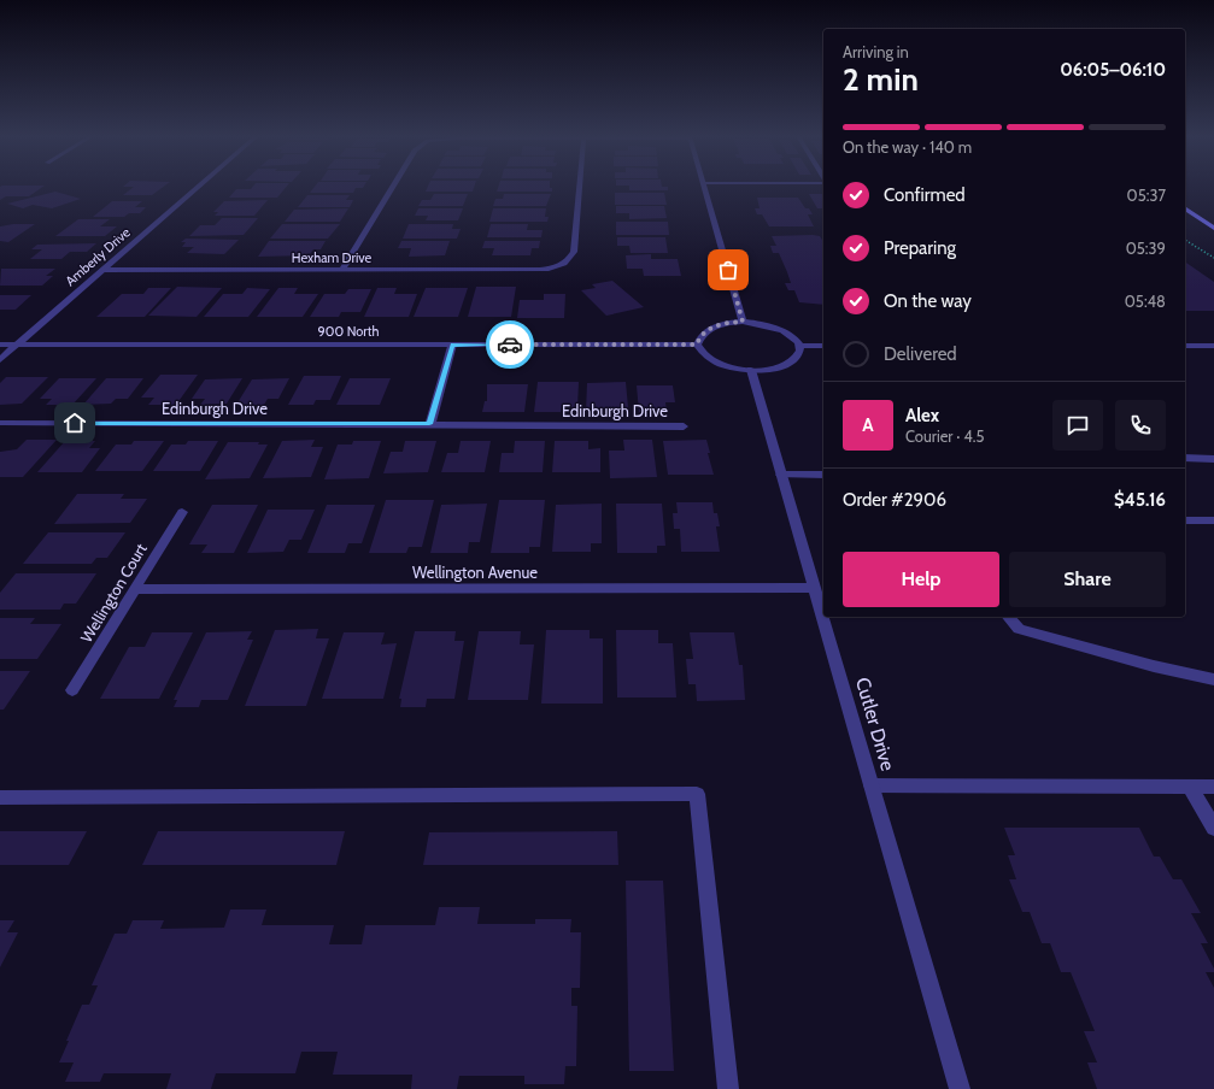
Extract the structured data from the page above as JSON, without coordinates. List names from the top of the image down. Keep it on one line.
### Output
{"streets":{"street":["Amberly Drive","Hexham Drive","900 North","Edinburgh Drive","Wellington Avenue","Wellington Court","Cutler Drive"]},"crossings":[["Amberly Drive","Hexham Drive"],["Amberly Drive","900 North"],["Wellington Avenue","Wellington Court"],["Wellington Avenue","Cutler Drive"]],"page":{"heading":["2 min","Arriving in","06:05–06:10"],"panel":["Alex","Courier · 4.5","Order #2906","$45.16"],"bar":"On the way · 140 m","list":[["Confirmed","05:37"],["Preparing","05:39"],["On the way","05:48"],"Delivered"],"round":"A","buttons":["Help","Share"]}}
